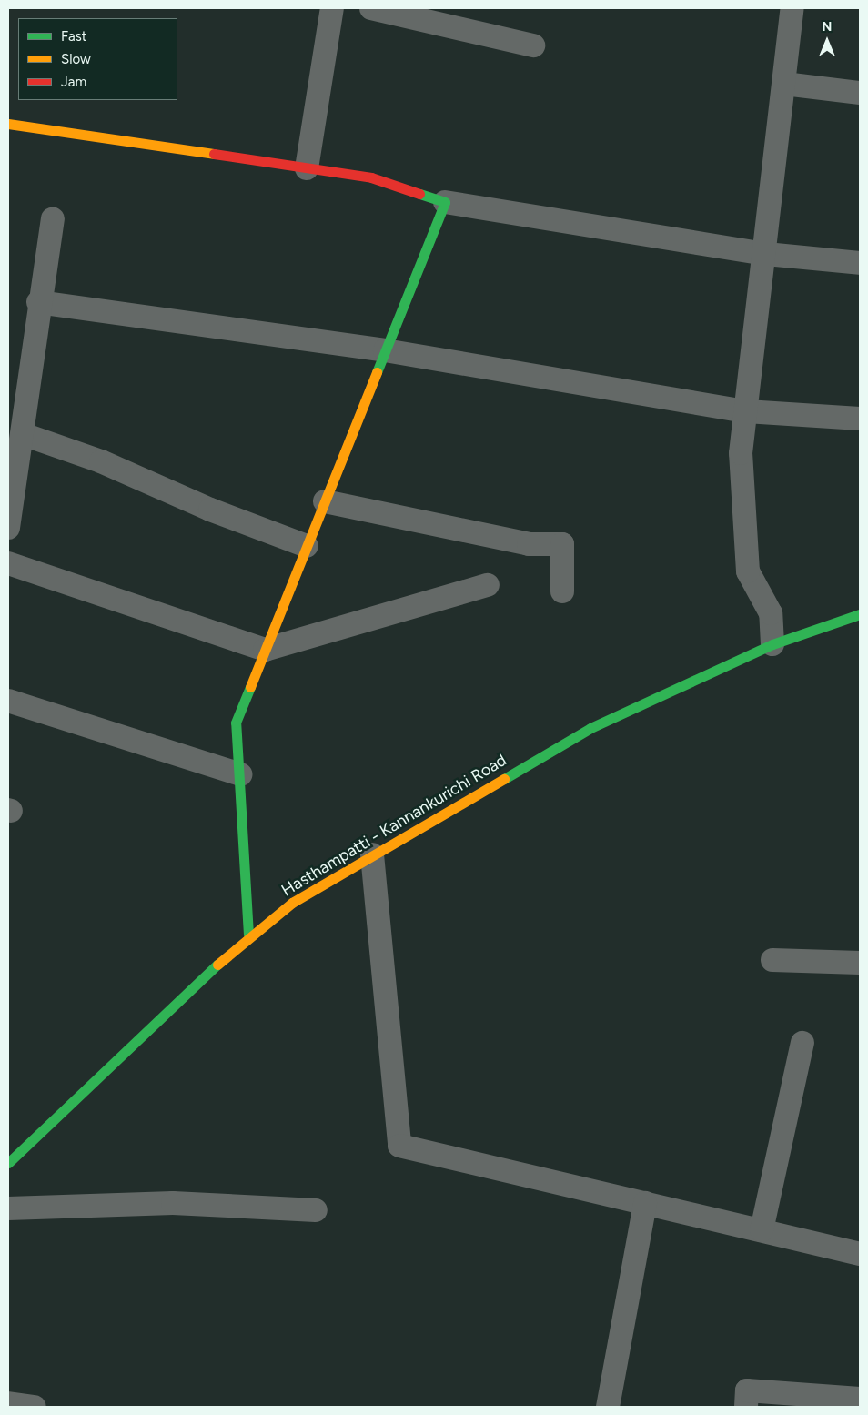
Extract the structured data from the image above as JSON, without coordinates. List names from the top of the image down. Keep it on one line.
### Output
{"streets":{"street":["Hasthampatti - Kannankurichi Road"]},"legend":["Fast","Slow","Jam"],"north":"top"}
